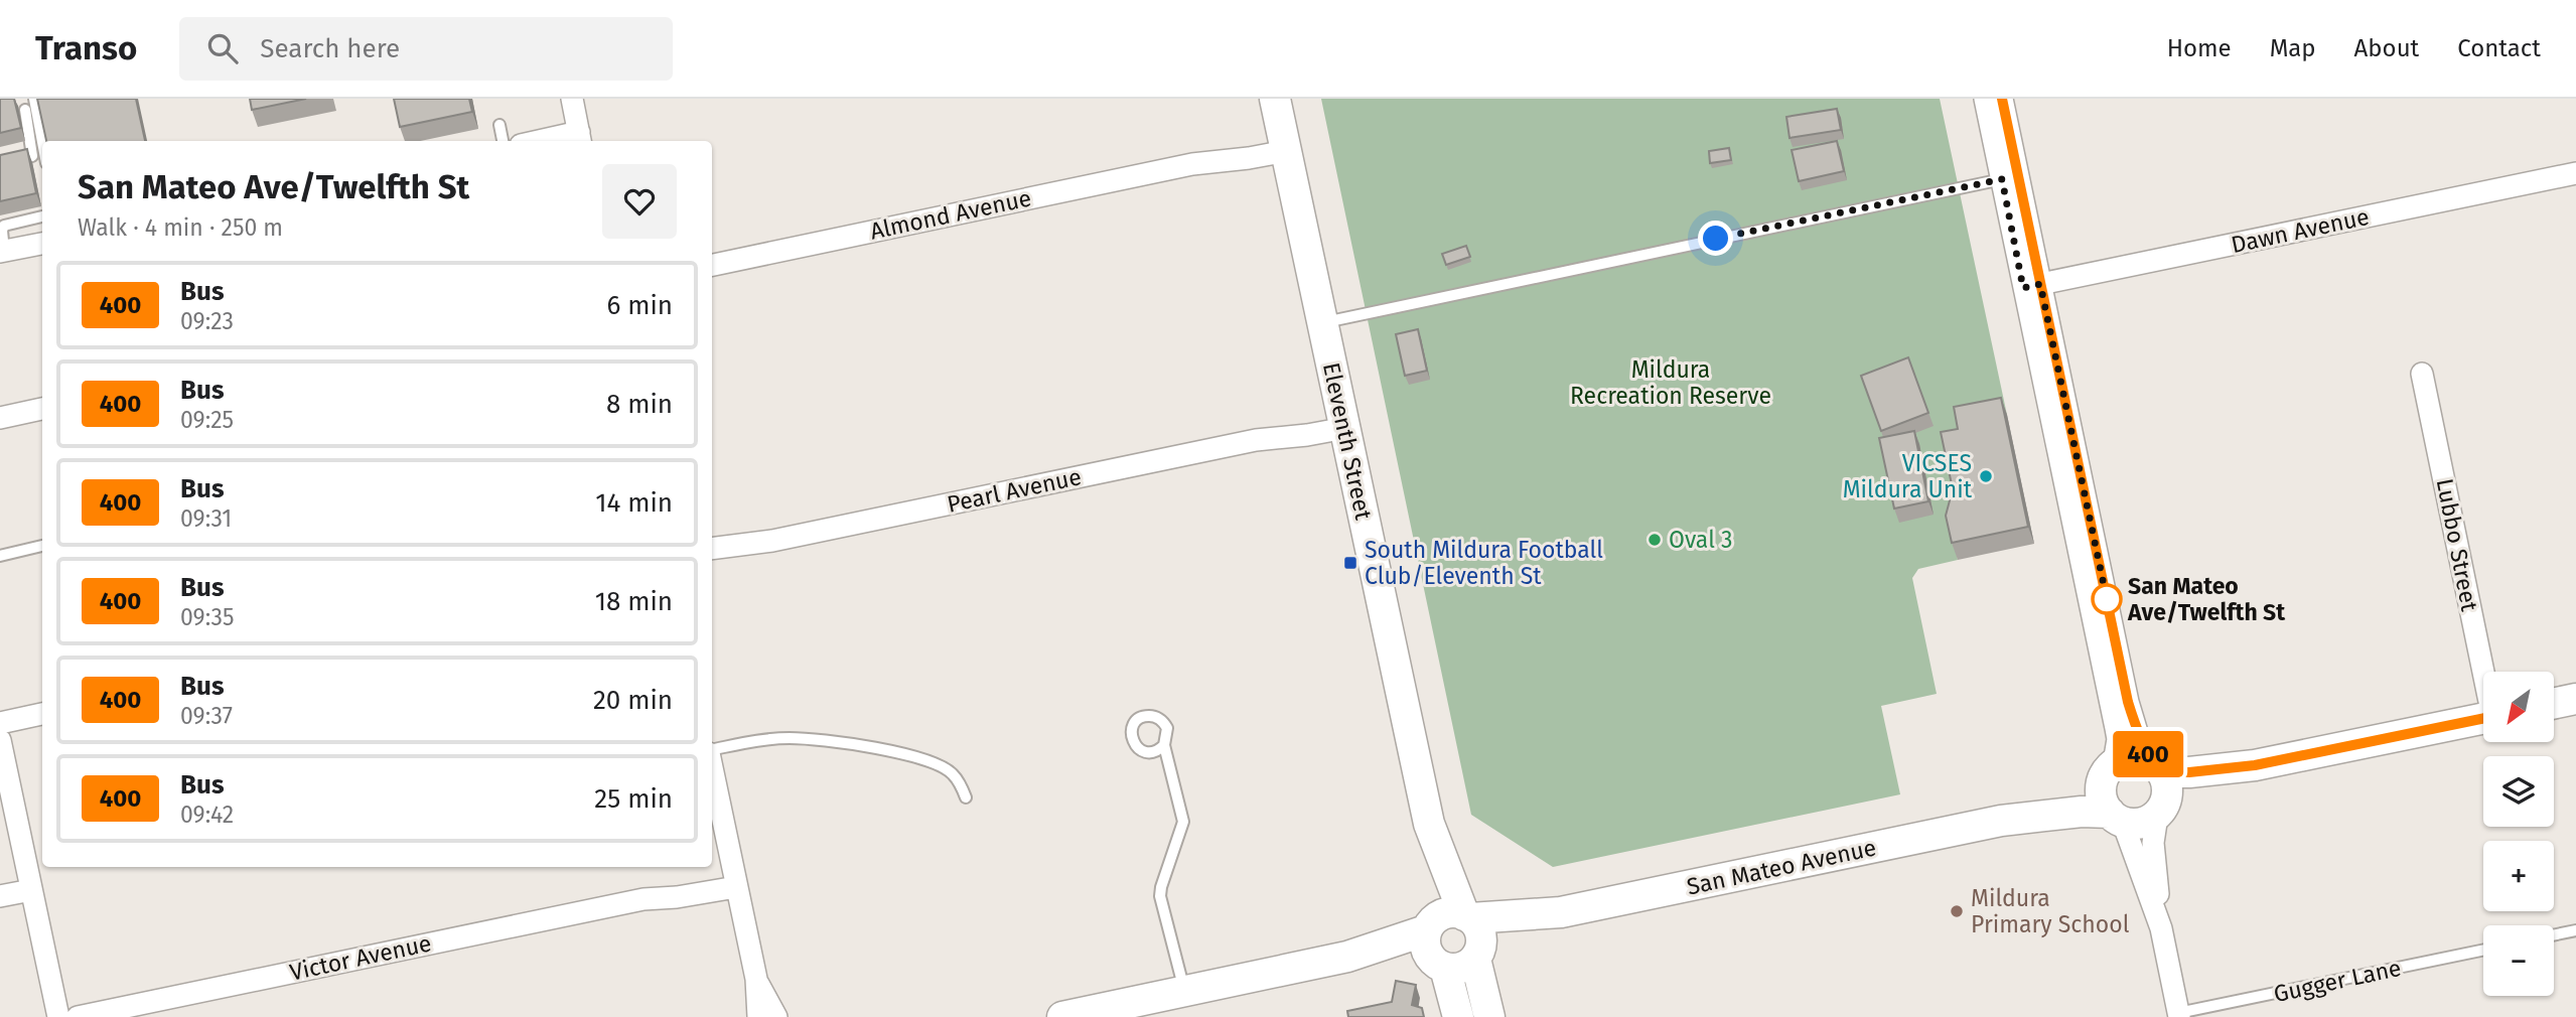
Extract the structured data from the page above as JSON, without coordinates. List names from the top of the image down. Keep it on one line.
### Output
{"streets":{"street":["Almond Avenue","Dawn Avenue","Eleventh Street","Pearl Avenue","Lubbo Street","San Mateo Avenue","Victor Avenue"],"lane":["Gugger Lane"]},"crossings":[["Almond Avenue","Eleventh Street"],["Eleventh Street","Pearl Avenue"],["Eleventh Street","San Mateo Avenue"]],"parks":["Mildura Recreation Reserve"],"places":{"other":["VICSES Mildura Unit","Oval 3","San Mateo Ave/Twelfth St","Mildura Primary School"],"transit":["South Mildura Football Club/Eleventh St"]},"lines":["bus line 400"],"north":"bottom left","page":{"header":"Transo","search":"Search here","nav":["Home","Map","About","Contact"],"on_map":"400","heading":["San Mateo Ave/Twelfth St","Walk · 4 min · 250 m"],"list":[{"mark":"400","name":"Bus","note":"09:23","value":"6 min"},{"mark":"400","name":"Bus","note":"09:25","value":"8 min"},{"mark":"400","name":"Bus","note":"09:31","value":"14 min"},{"mark":"400","name":"Bus","note":"09:35","value":"18 min"},{"mark":"400","name":"Bus","note":"09:37","value":"20 min"},{"mark":"400","name":"Bus","note":"09:42","value":"25 min"}],"map_buttons":["+","−"]}}
